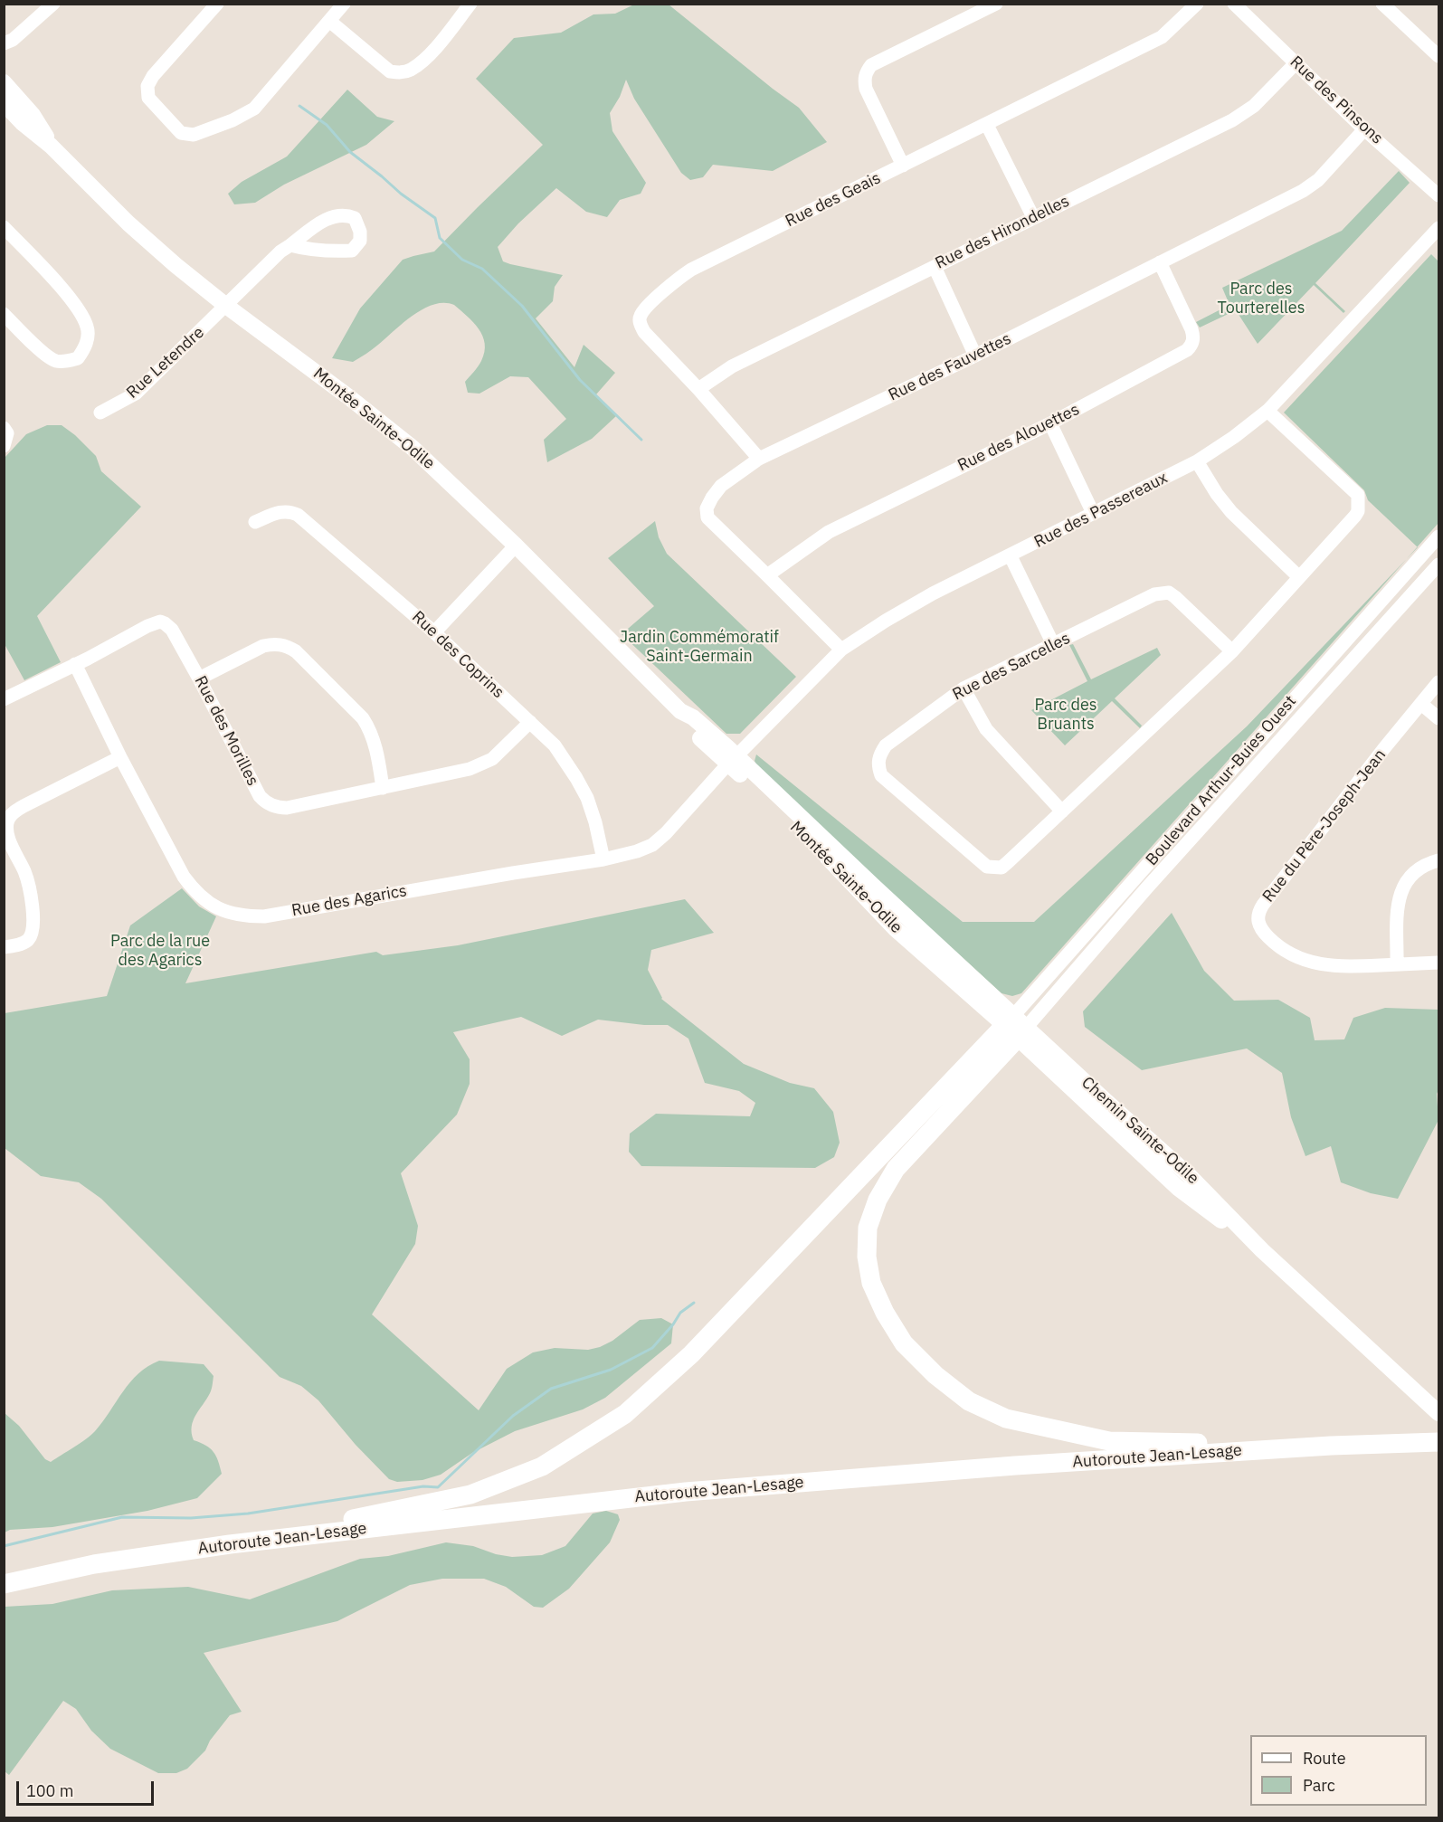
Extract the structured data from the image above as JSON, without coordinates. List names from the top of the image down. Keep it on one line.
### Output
{"streets":{"highway":["Autoroute Jean-Lesage"],"main road":["Montée Sainte-Odile","Chemin Sainte-Odile"],"street":["Rue des Pinsons","Rue des Geais","Rue des Hirondelles","Rue Letendre","Rue des Fauvettes","Rue des Alouettes","Rue des Passereaux","Rue des Coprins","Rue des Sarcelles","Rue des Morilles","Boulevard Arthur-Buies Ouest","Rue du Père-Joseph-Jean","Rue des Agarics"]},"crossings":[["Rue des Pinsons","Rue des Hirondelles"],["Rue des Pinsons","Rue des Fauvettes"],["Rue des Geais","Rue des Hirondelles"],["Rue des Geais","Rue des Fauvettes"],["Rue Letendre","Montée Sainte-Odile"],["Rue des Fauvettes","Rue des Alouettes"],["Rue des Fauvettes","Rue des Passereaux"],["Montée Sainte-Odile","Rue des Passereaux"],["Montée Sainte-Odile","Boulevard Arthur-Buies Ouest"],["Montée Sainte-Odile","Rue des Agarics"],["Montée Sainte-Odile","Chemin Sainte-Odile"],["Rue des Passereaux","Rue des Sarcelles"],["Rue des Passereaux","Rue des Agarics"],["Rue des Coprins","Rue des Morilles"],["Rue des Coprins","Rue des Agarics"],["Rue des Morilles","Rue des Agarics"],["Boulevard Arthur-Buies Ouest","Chemin Sainte-Odile"]],"parks":["Parc des Tourterelles","Jardin Commémoratif Saint-Germain","Parc des Bruants","Parc de la rue des Agarics"],"legend":["Route","Parc"],"scale_bar":"100 m"}
